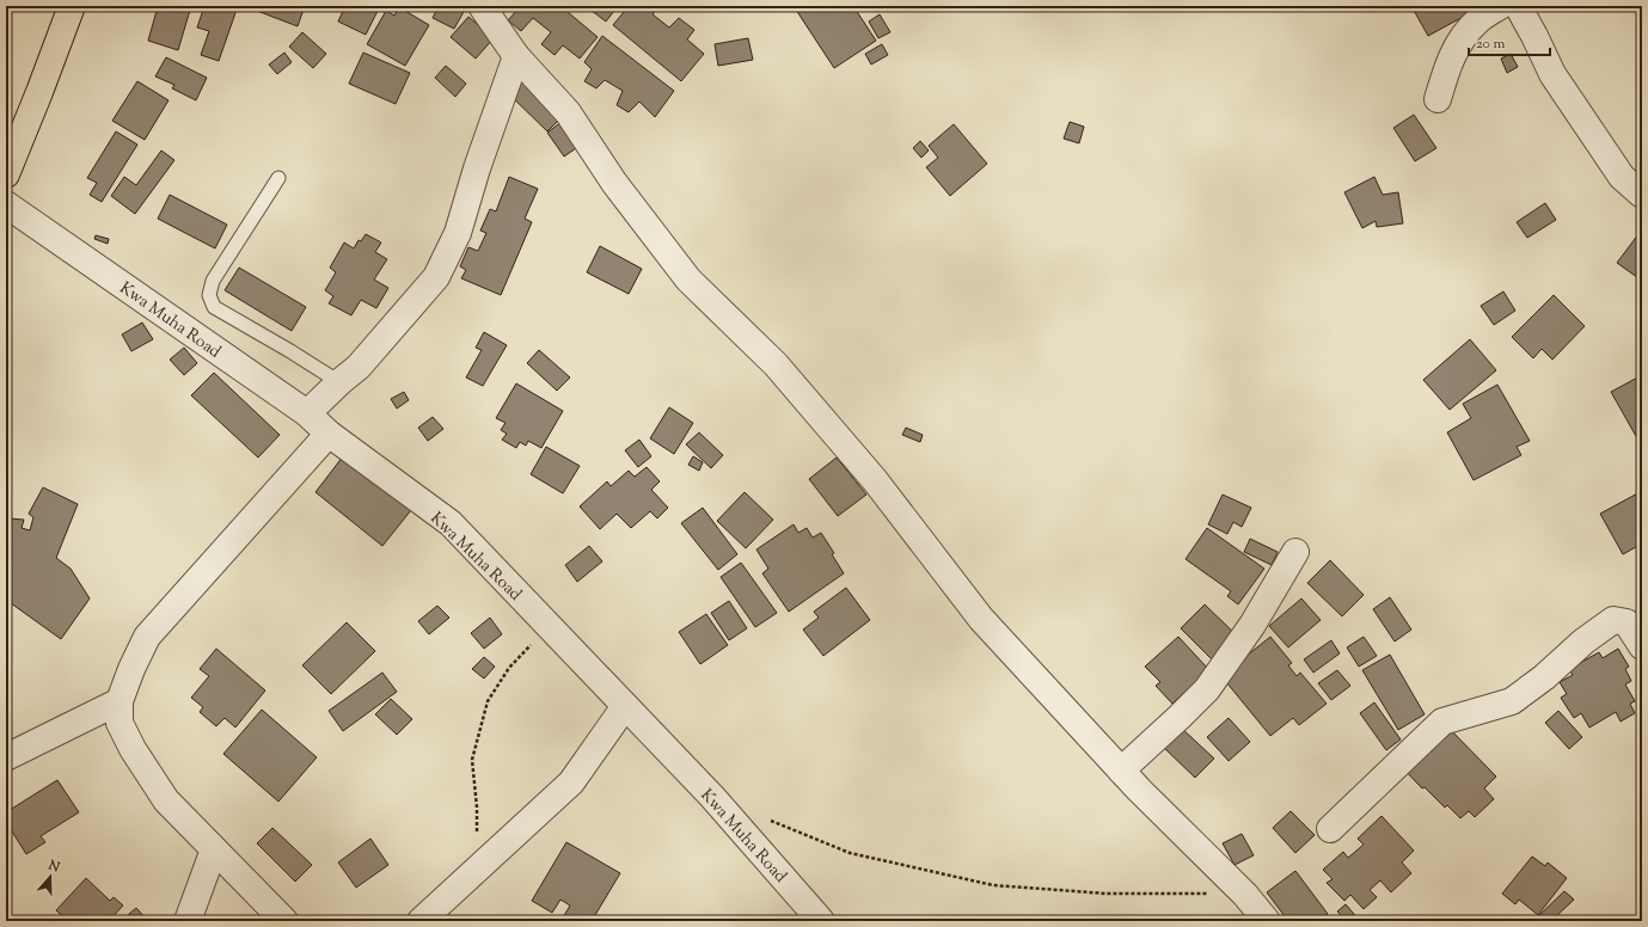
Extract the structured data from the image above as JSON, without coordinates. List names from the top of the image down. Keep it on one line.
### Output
{"streets":{"street":["Kwa Muha Road"]},"scale_bar":"20 m","north":"top"}
